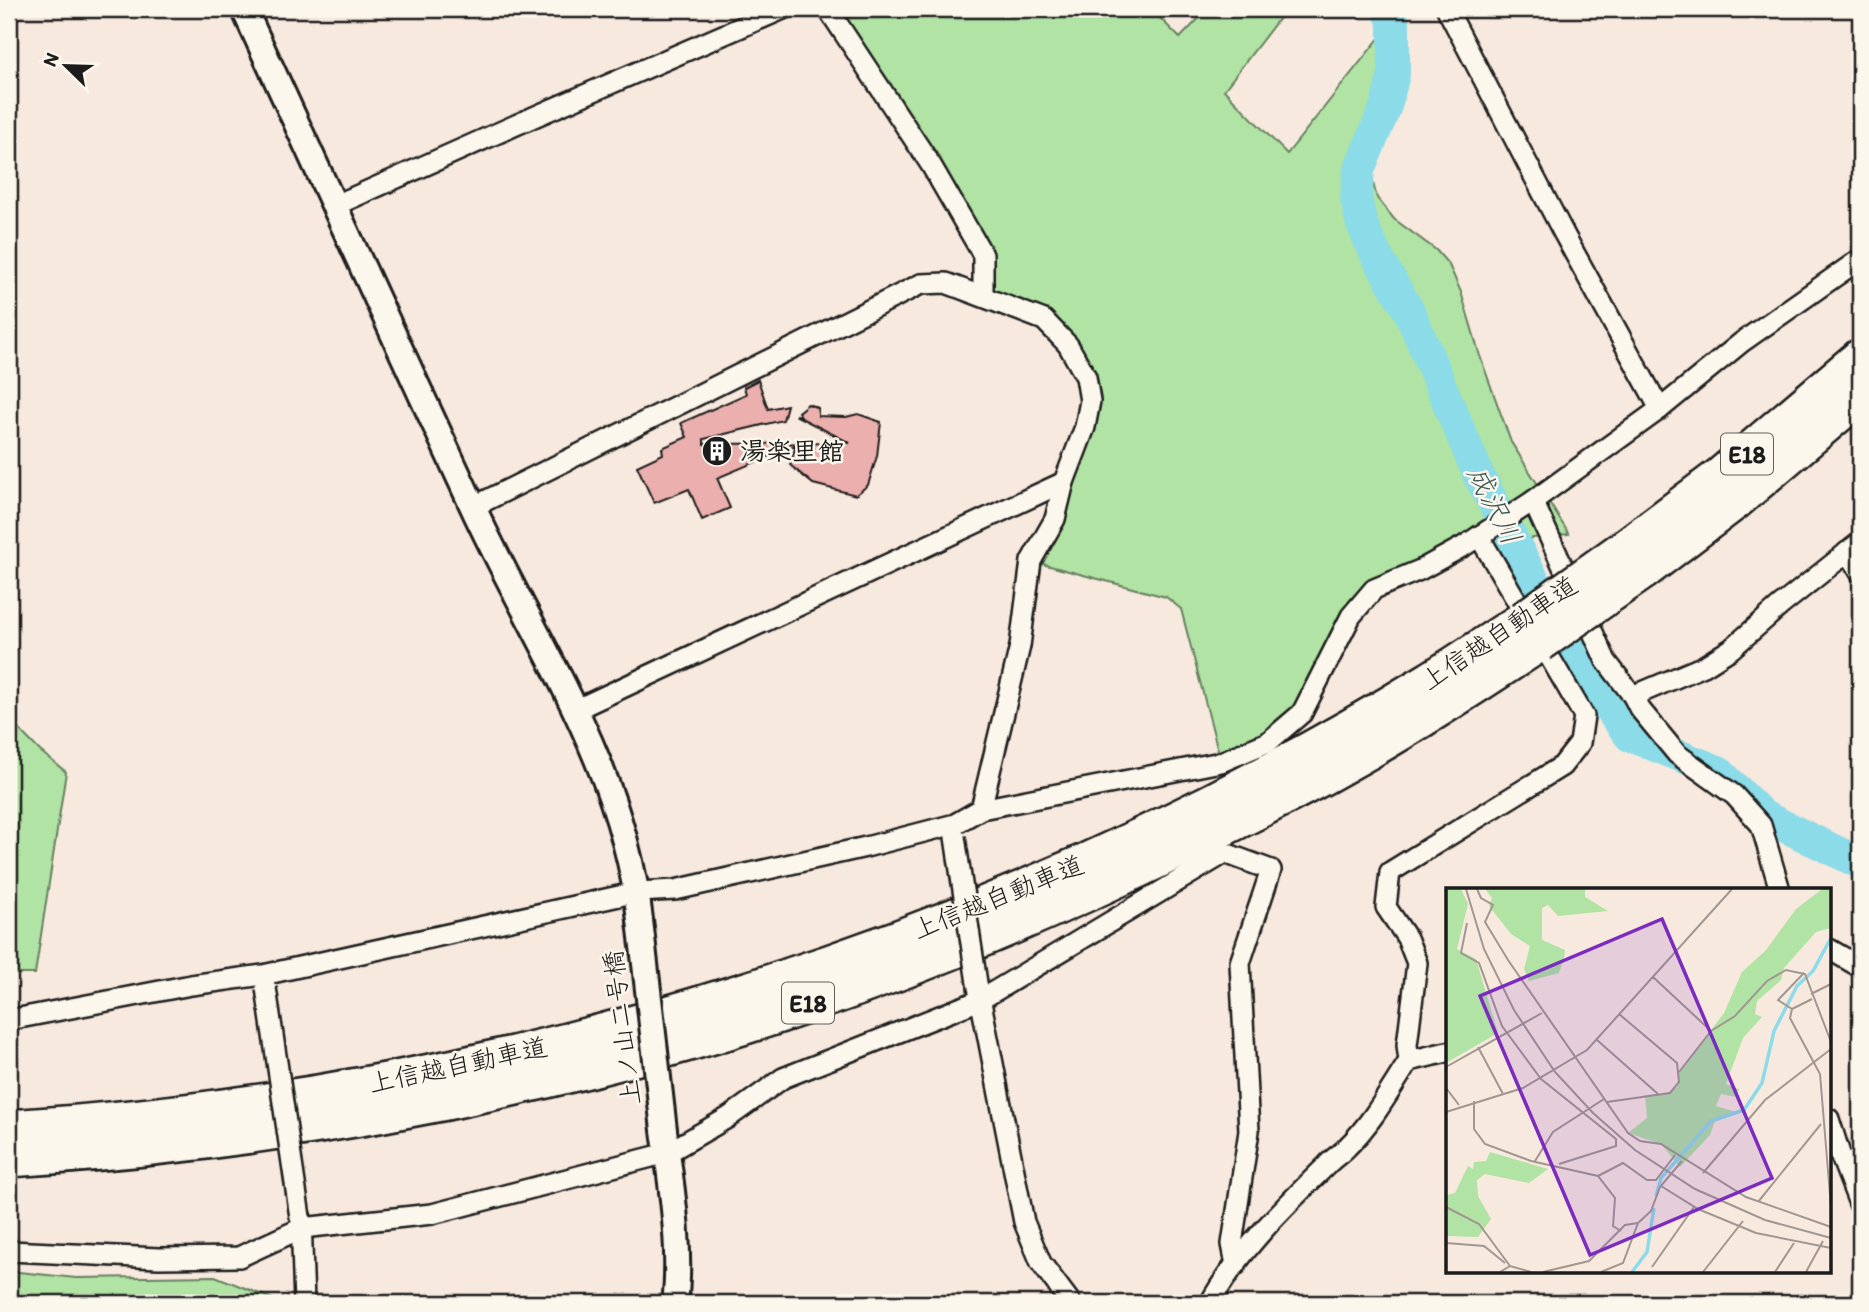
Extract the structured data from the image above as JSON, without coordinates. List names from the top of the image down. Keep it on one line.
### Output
{"streets":{"highway":["E18","上信越自動車道"],"street":["上ノ山二号橋"]},"water":["成沢川"],"places":{"building":["湯楽里館"]},"north":"top left"}
